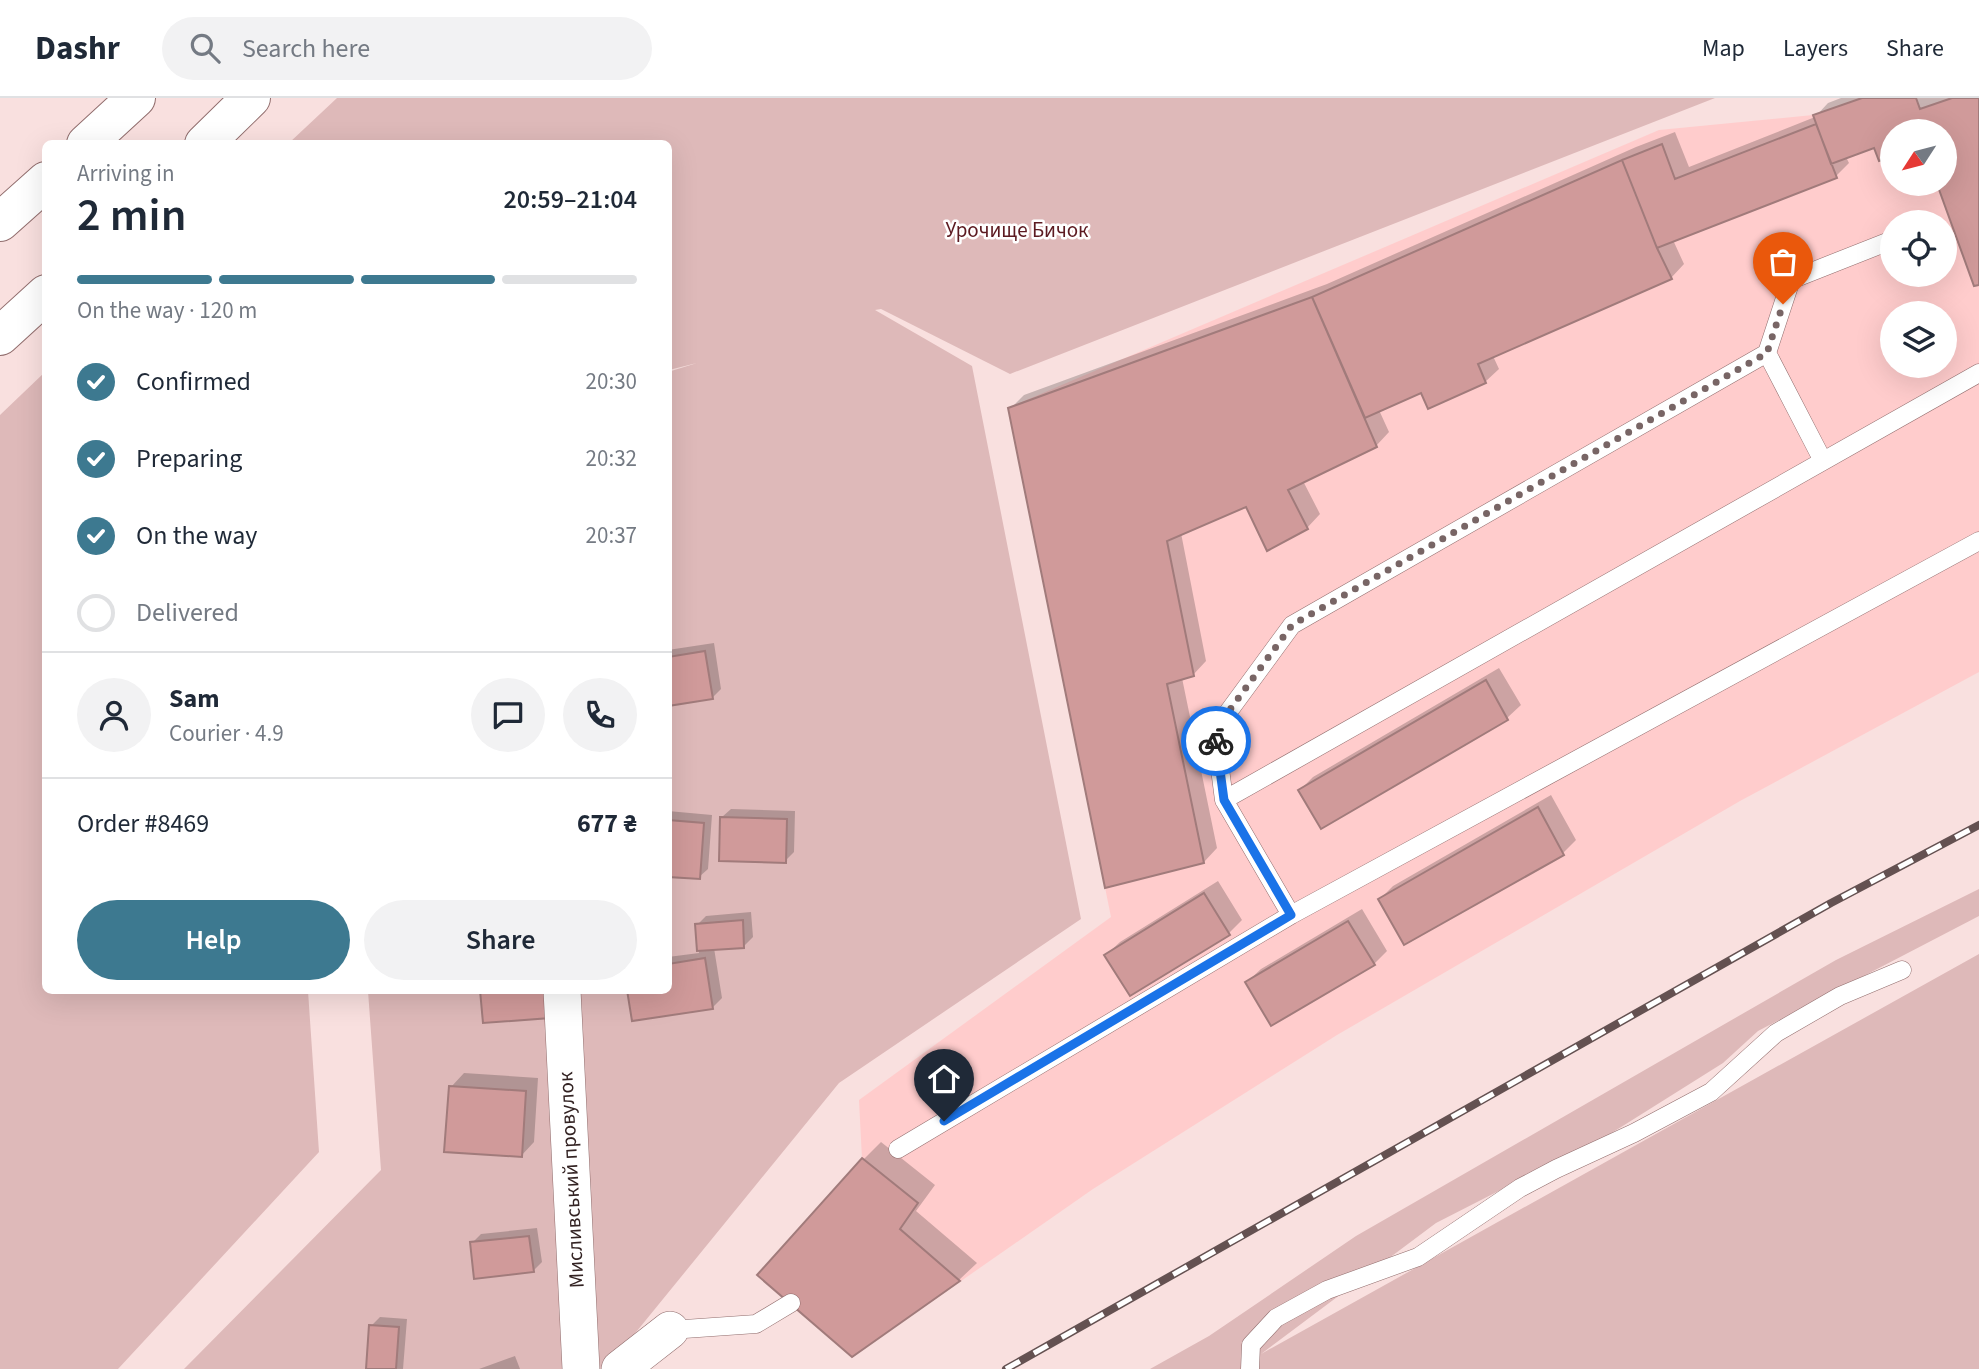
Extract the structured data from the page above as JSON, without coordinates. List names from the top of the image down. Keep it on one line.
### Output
{"streets":{"street":["Мисливський провулок"]},"parks":["Урочище Бичок"],"north":"bottom left","page":{"header":"Dashr","search":"Search here","nav":["Map","Layers","Share"],"heading":["2 min","Arriving in","20:59–21:04"],"panel":["Sam","Courier · 4.9","Order #8469","677 ₴"],"bar":"On the way · 120 m","list":[["Confirmed","20:30"],["Preparing","20:32"],["On the way","20:37"],"Delivered"],"buttons":["Help","Share"]}}
